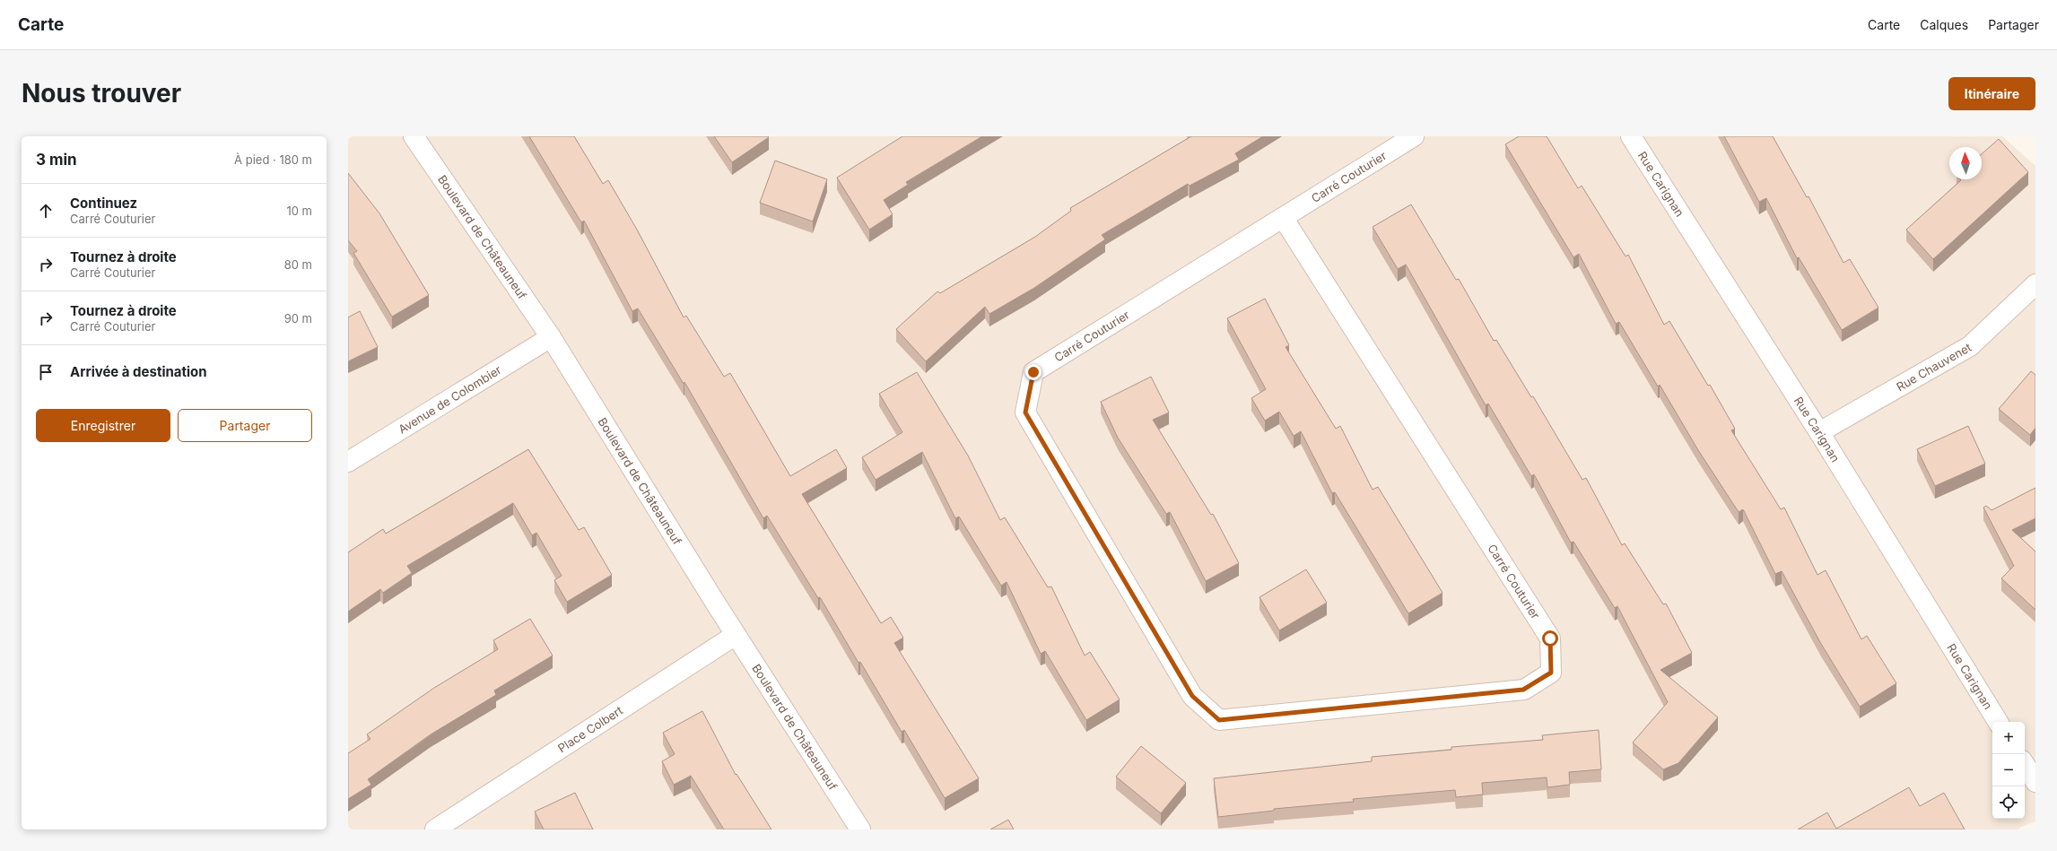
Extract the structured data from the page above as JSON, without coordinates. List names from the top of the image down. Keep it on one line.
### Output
{"streets":{"street":["Carré Couturier","Rue Carignan","Boulevard de Châteauneuf","Rue Chauvenet","Avenue de Colombier","Place Colbert"]},"crossings":[["Rue Carignan","Rue Chauvenet"],["Boulevard de Châteauneuf","Avenue de Colombier"],["Boulevard de Châteauneuf","Place Colbert"]],"north":"top","page":{"header":"Carte","nav":["Carte","Calques","Partager"],"buttons":["Itinéraire",["Enregistrer","Partager"]],"title":"Nous trouver","heading":["3 min","À pied · 180 m"],"list":[["Continuez","Carré Couturier","10 m"],["Tournez à droite","Carré Couturier","80 m"],["Tournez à droite","Carré Couturier","90 m"],"Arrivée à destination"],"map_buttons":["+","−"]}}
